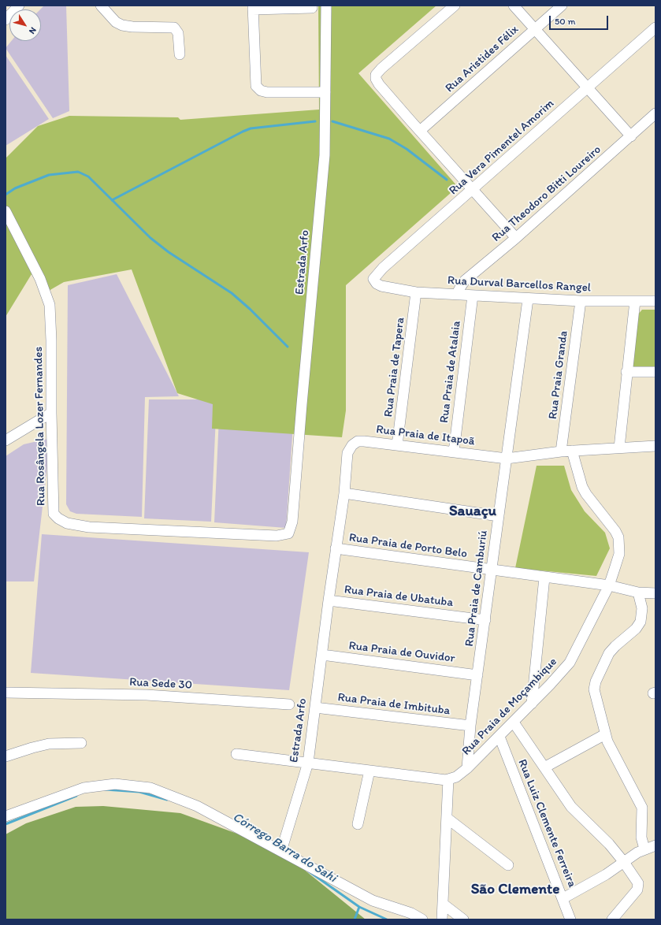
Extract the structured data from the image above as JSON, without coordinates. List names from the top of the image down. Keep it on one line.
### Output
{"streets":{"street":["Rua Aristides Félix","Rua Vera Pimentel Amorim","Rua Theodoro Bitti Loureiro","Estrada Arfo","Rua Durval Barcellos Rangel","Rua Praia de Tapera","Rua Praia de Atalaia","Rua Praia Granda","Rua Rosângela Lozer Fernandes","Rua Praia de Itapoã","Rua Praia de Porto Belo","Rua Praia de Camburiú","Rua Praia de Ubatuba","Rua Praia de Ouvidor","Rua Sede 30","Rua Praia de Imbituba","Rua Praia de Moçambique","Rua Luiz Clemente Ferreira"]},"crossings":[["Rua Vera Pimentel Amorim","Rua Durval Barcellos Rangel"],["Rua Theodoro Bitti Loureiro","Rua Durval Barcellos Rangel"],["Estrada Arfo","Rua Rosângela Lozer Fernandes"],["Estrada Arfo","Rua Praia de Itapoã"],["Estrada Arfo","Rua Praia de Porto Belo"],["Estrada Arfo","Rua Praia de Ubatuba"],["Estrada Arfo","Rua Praia de Ouvidor"],["Estrada Arfo","Rua Praia de Imbituba"],["Rua Durval Barcellos Rangel","Rua Praia de Tapera"],["Rua Durval Barcellos Rangel","Rua Praia de Atalaia"],["Rua Durval Barcellos Rangel","Rua Praia Granda"],["Rua Durval Barcellos Rangel","Rua Praia de Camburiú"],["Rua Praia de Tapera","Rua Praia de Itapoã"],["Rua Praia de Atalaia","Rua Praia de Itapoã"],["Rua Praia Granda","Rua Praia de Itapoã"],["Rua Praia de Itapoã","Rua Praia de Camburiú"],["Rua Praia de Itapoã","Rua Praia de Moçambique"],["Rua Praia de Porto Belo","Rua Praia de Camburiú"],["Rua Praia de Porto Belo","Rua Praia de Moçambique"],["Rua Praia de Camburiú","Rua Praia de Ubatuba"],["Rua Praia de Camburiú","Rua Praia de Ouvidor"],["Rua Praia de Camburiú","Rua Praia de Imbituba"],["Rua Praia de Camburiú","Rua Praia de Moçambique"],["Rua Praia de Moçambique","Rua Luiz Clemente Ferreira"]],"districts":["Sauaçu","São Clemente"],"water":["Córrego Barra do Sahi"],"scale_bar":"50 m","north":"bottom right"}
